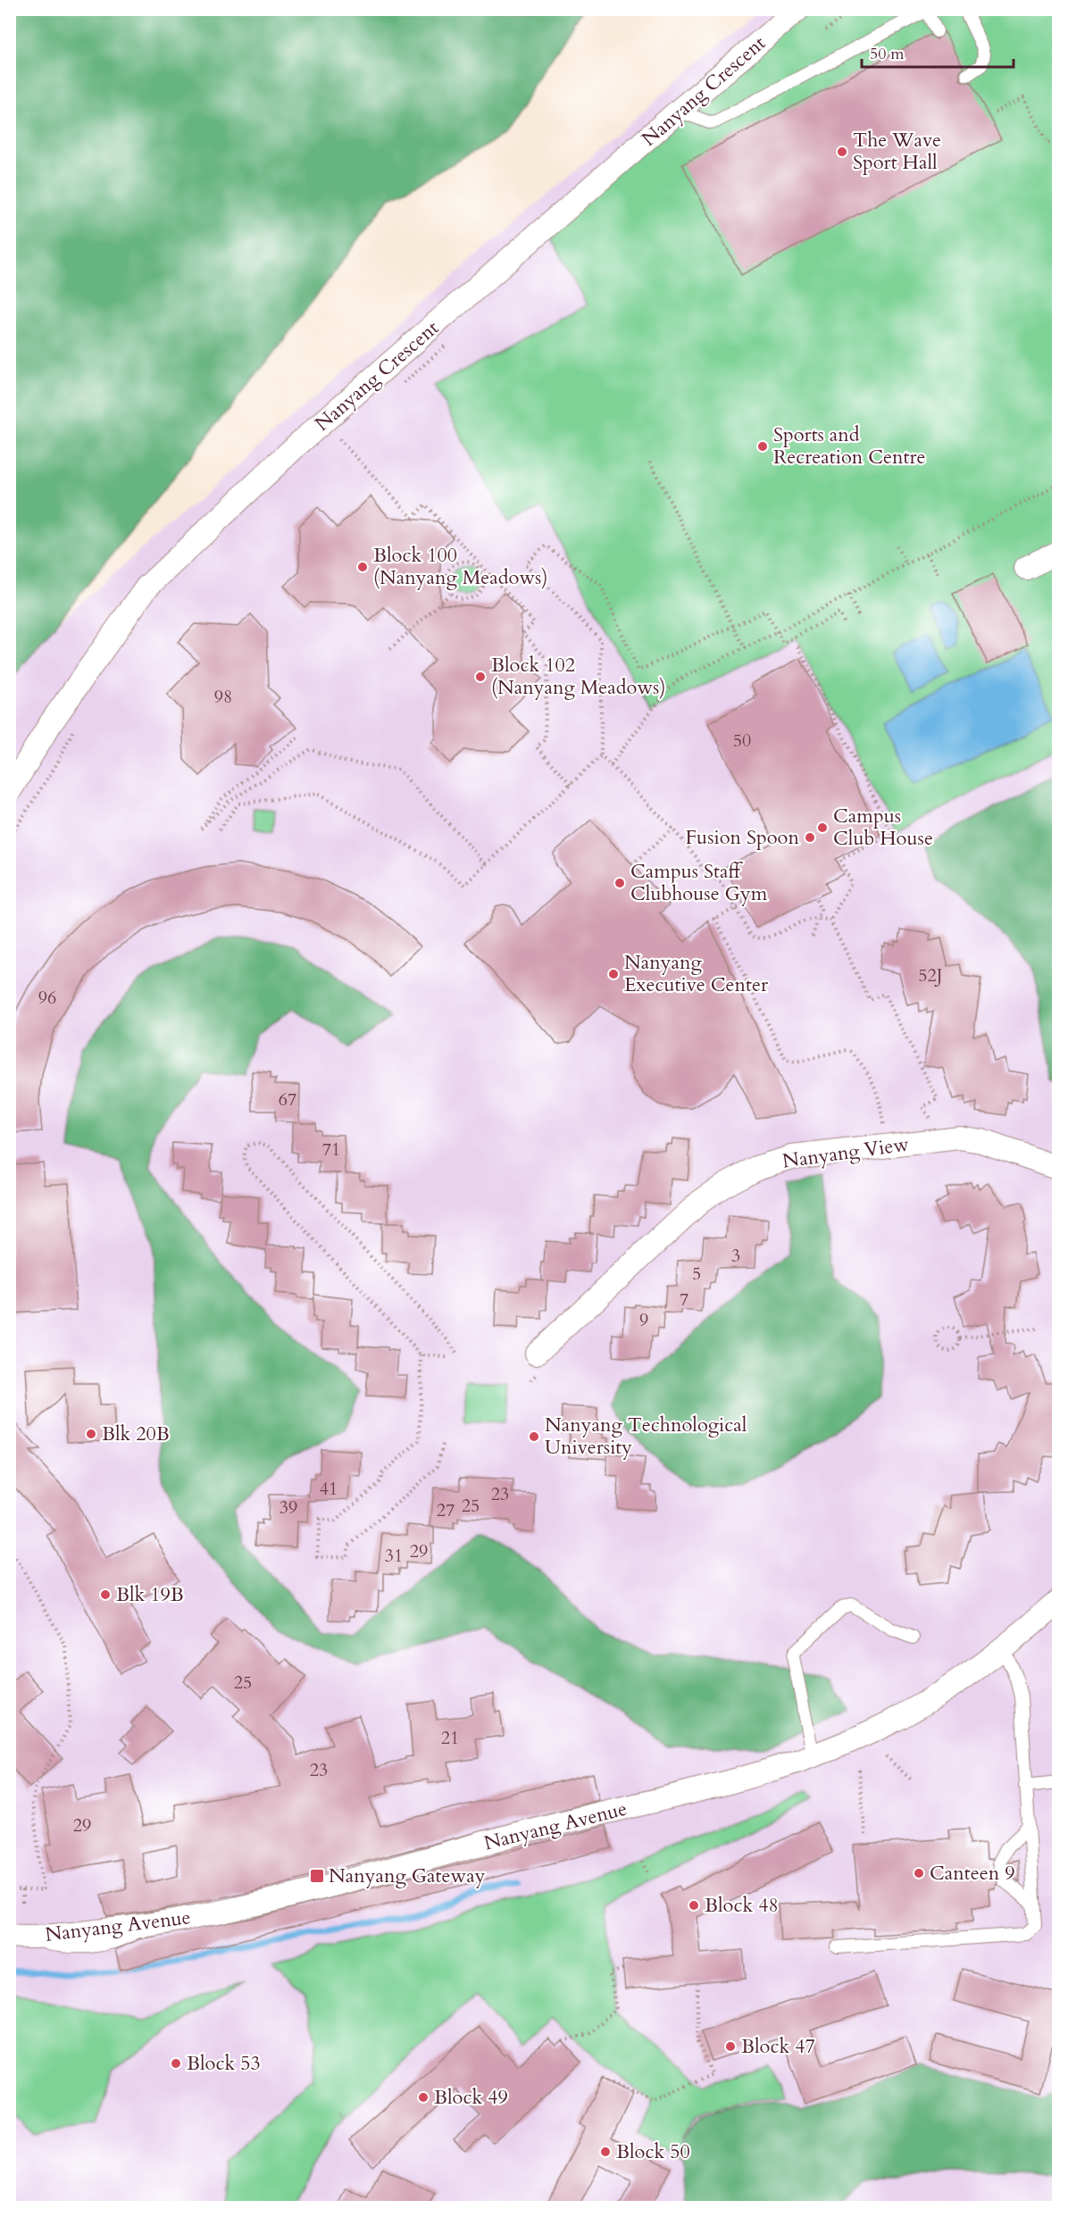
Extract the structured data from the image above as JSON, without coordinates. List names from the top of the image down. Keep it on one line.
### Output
{"streets":{"street":["Nanyang Crescent","Nanyang View","Nanyang Avenue"]},"places":{"other":["The Wave Sport Hall","Sports and Recreation Centre","Block 100 (Nanyang Meadows)","Block 102 (Nanyang Meadows)","Campus Club House","Fusion Spoon","Campus Staff Clubhouse Gym","Nanyang Executive Center","Blk 20B","Nanyang Technological University","Blk 19B","Canteen 9","Block 48","Block 47","Block 53","Block 49","Block 50"],"transit":["Nanyang Gateway"]},"house_numbers":["98","50","52J","96","67","71","3","5","7","9","41","23","25","39","27","29","31","25","21","23","29"],"scale_bar":"50 m"}
